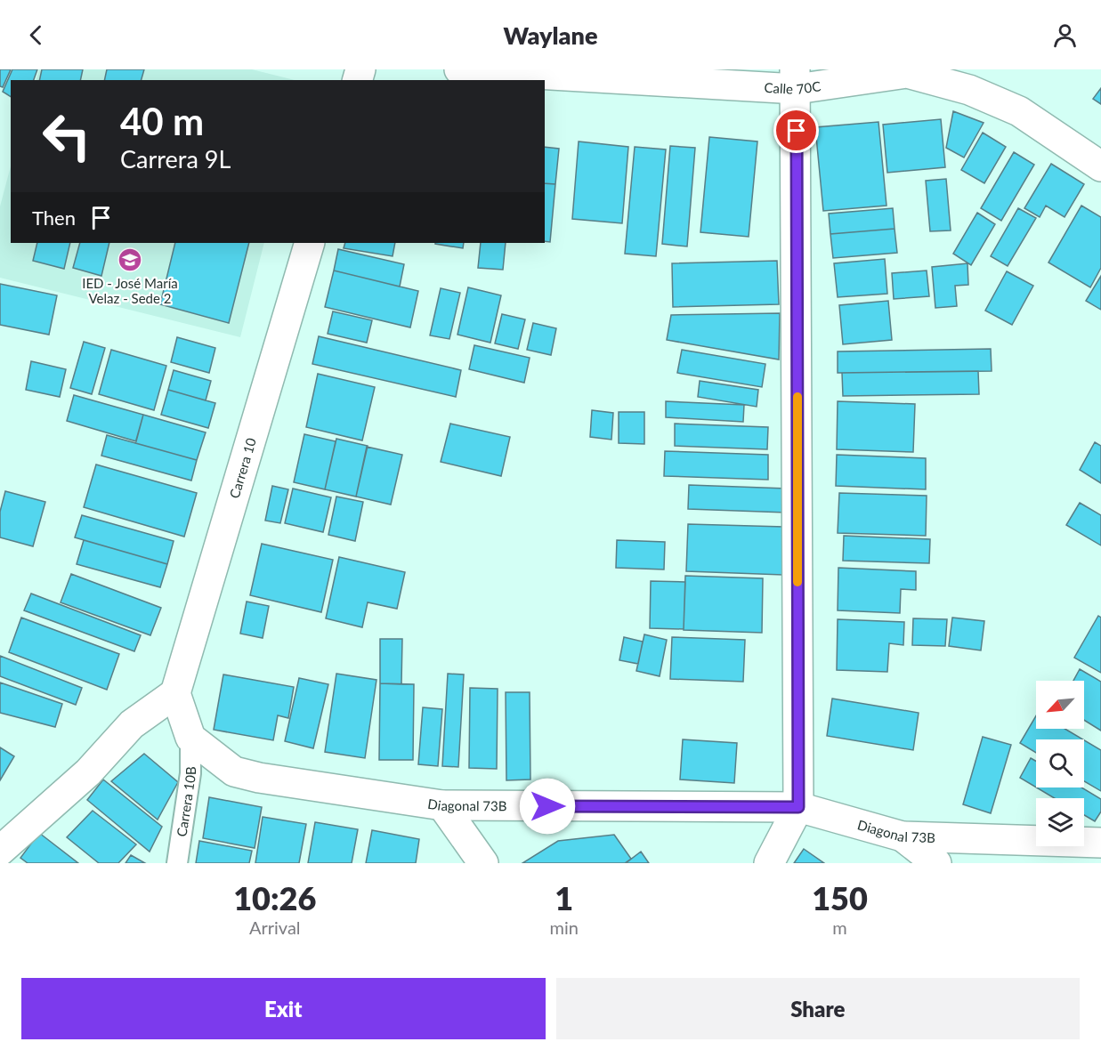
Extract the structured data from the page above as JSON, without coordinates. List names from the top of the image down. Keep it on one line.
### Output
{"streets":{"street":["Calle 70C","Carrera 10","Diagonal 73B"],"lane":["Carrera 10B"]},"crossings":[["Carrera 10B","Diagonal 73B"]],"places":{"school or university":["IED - José María Velaz - Sede 2"]},"north":"bottom left","page":{"header":"Waylane","turn":["40 m","Carrera 9L"],"then":"Then","eta":["10:26","Arrival","1","min","150","m"],"buttons":["Exit","Share"]}}
